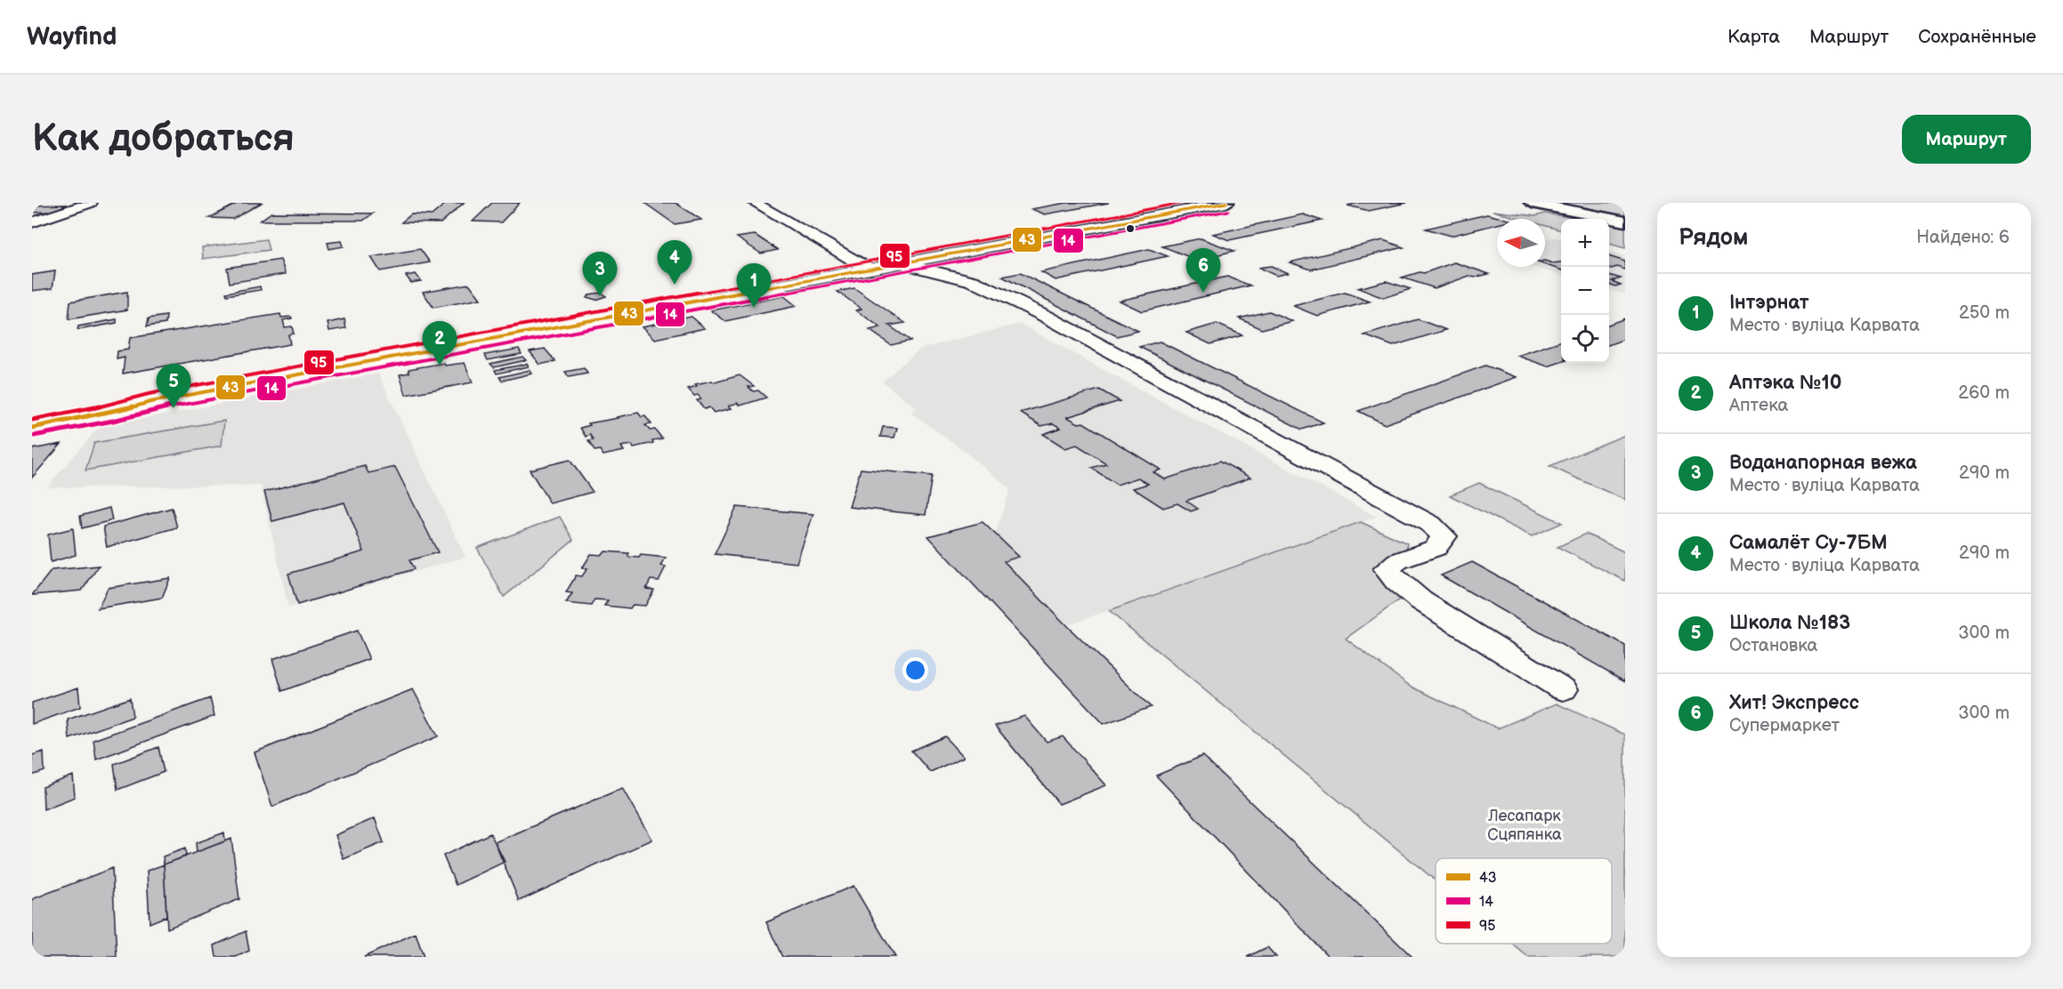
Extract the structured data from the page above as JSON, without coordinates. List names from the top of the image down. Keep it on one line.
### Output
{"parks":["Лесапарк Сцяпянка"],"lines":["transit line 43","transit line 95","transit line 14"],"legend":["43","14","95"],"north":"left","page":{"header":"Wayfind","nav":["Карта","Маршрут","Сохранённые"],"buttons":"Маршрут","title":"Как добраться","heading":["Рядом","Найдено: 6"],"map_buttons":["+","−"],"pins":["4","6","3","1","2","5"],"list":[{"mark":"1","name":"Інтэрнат","note":"Место · вуліца Карвата","value":"250 m"},{"mark":"2","name":"Аптэка №10","note":"Аптека","value":"260 m"},{"mark":"3","name":"Воданапорная вежа","note":"Место · вуліца Карвата","value":"290 m"},{"mark":"4","name":"Самалёт Су-7БМ","note":"Место · вуліца Карвата","value":"290 m"},{"mark":"5","name":"Школа №183","note":"Остановка","value":"300 m"},{"mark":"6","name":"Хит! Экспресс","note":"Супермаркет","value":"300 m"}]}}
